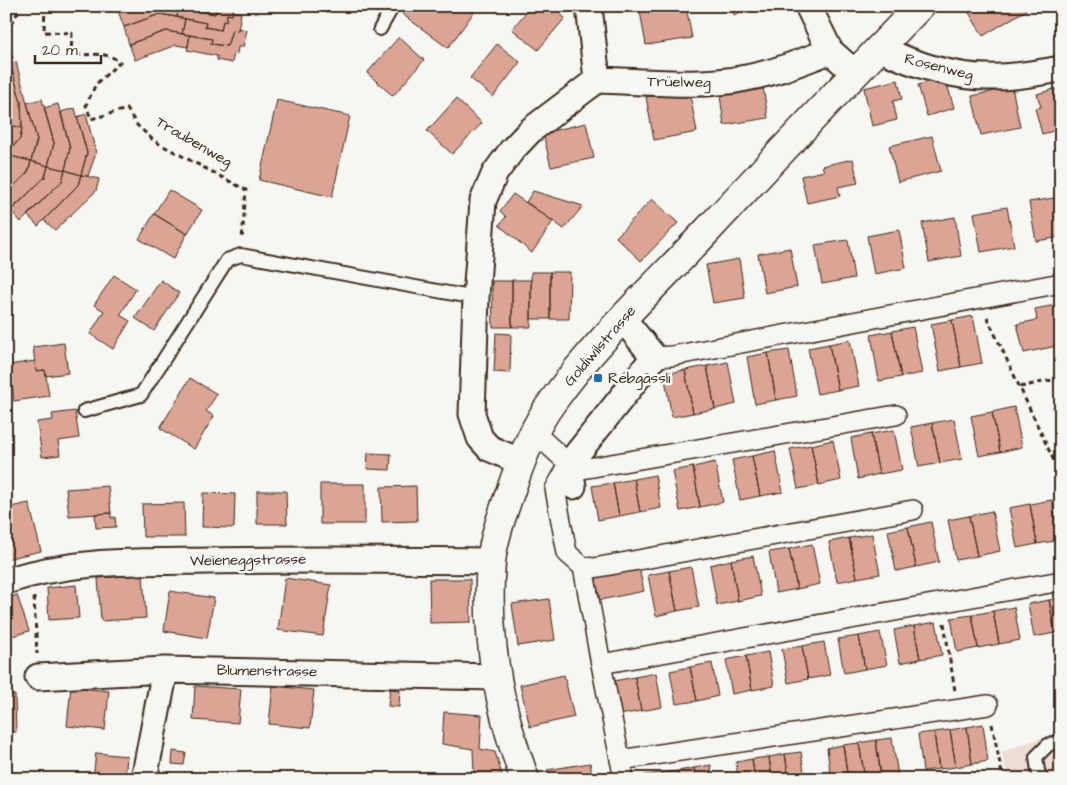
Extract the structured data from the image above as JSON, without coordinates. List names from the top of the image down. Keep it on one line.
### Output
{"streets":{"street":["Rosenweg","Trüelweg","Goldiwilstrasse","Weieneggstrasse","Blumenstrasse"],"path":["Traubenweg"]},"crossings":[["Rosenweg","Goldiwilstrasse"],["Goldiwilstrasse","Weieneggstrasse"],["Goldiwilstrasse","Blumenstrasse"]],"places":{"transit":["Rebgässli"]},"scale_bar":"20 m"}
